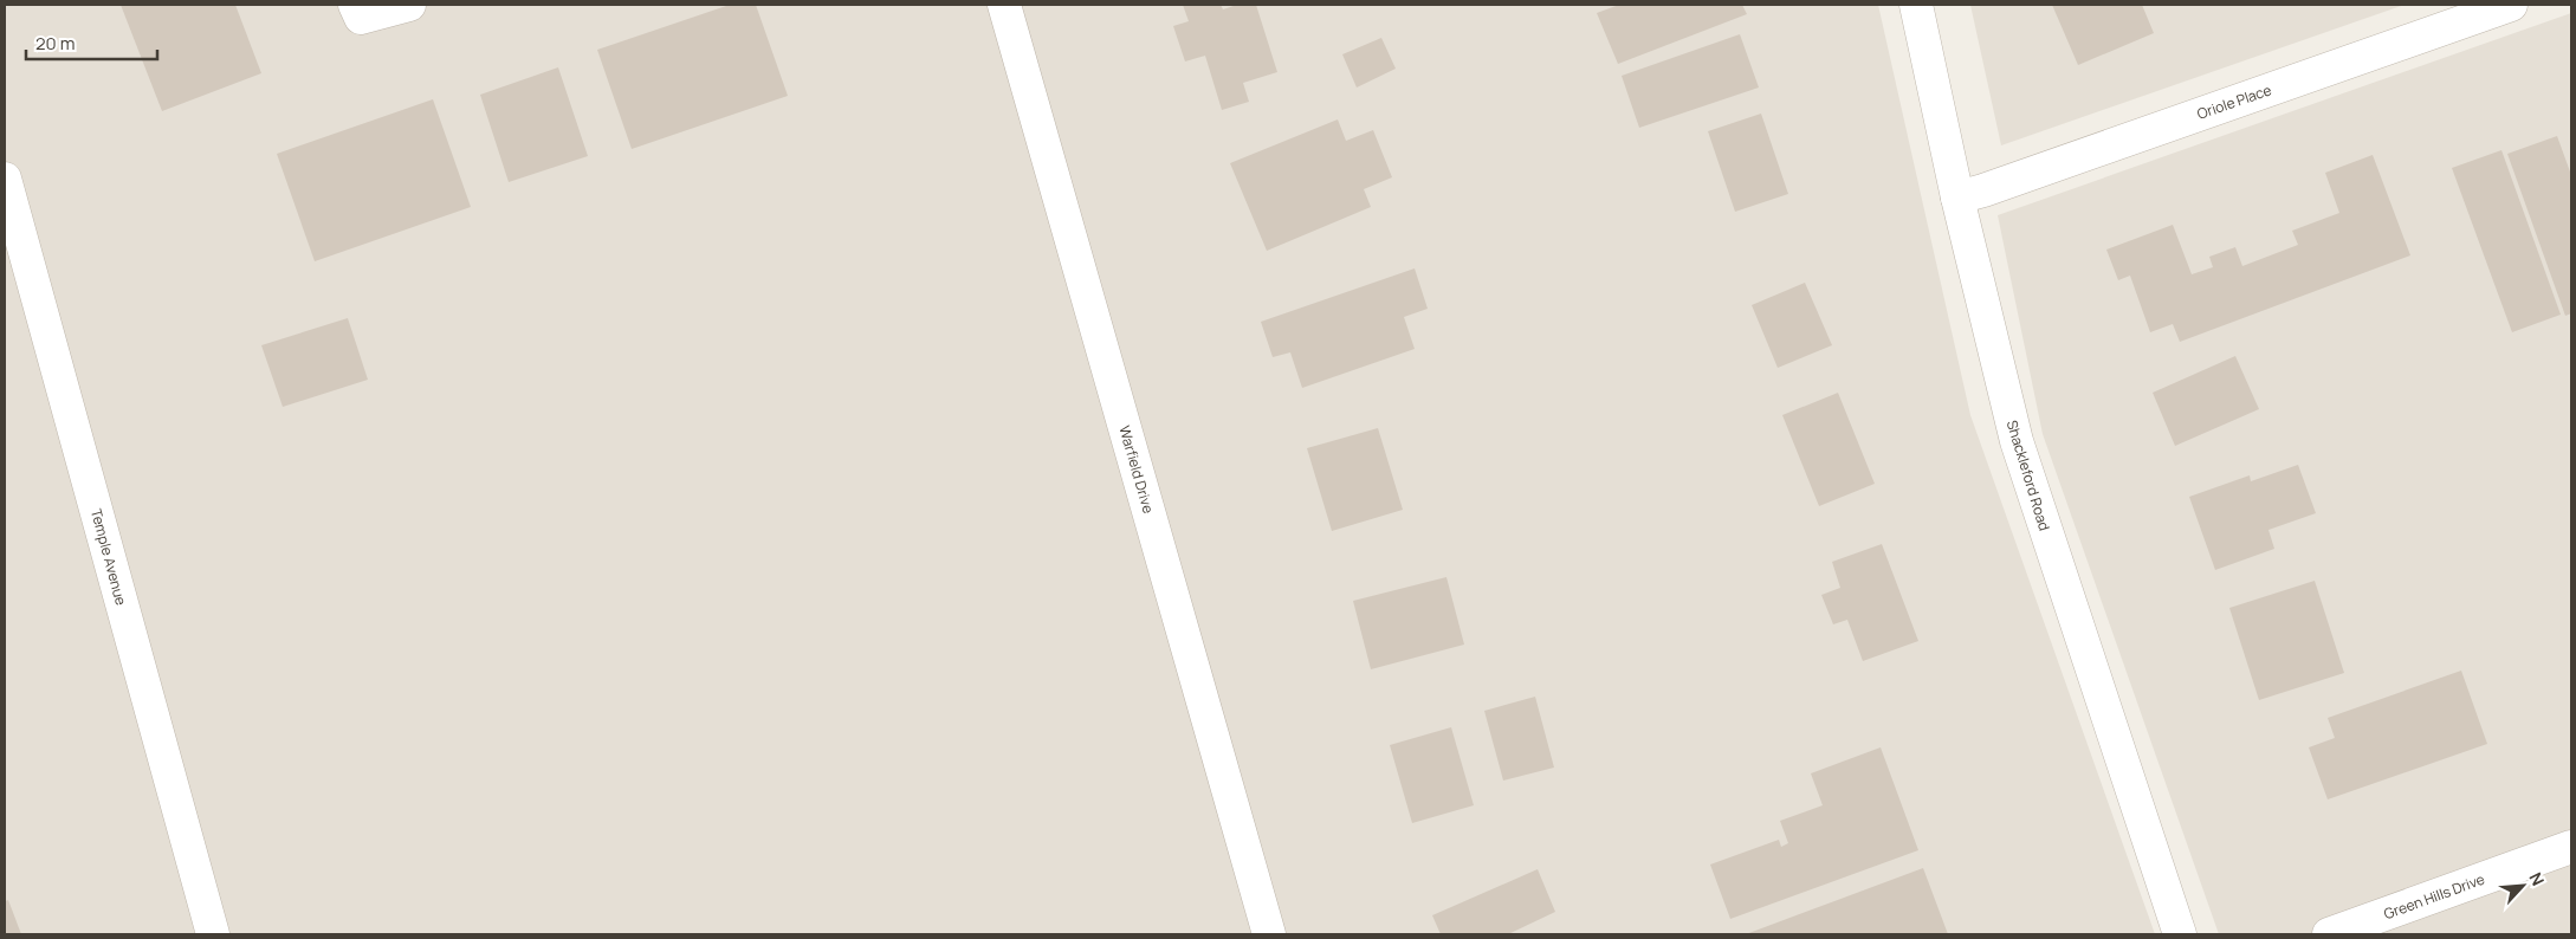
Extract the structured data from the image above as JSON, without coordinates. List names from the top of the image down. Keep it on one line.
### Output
{"streets":{"street":["Oriole Place","Warfield Drive","Shackleford Road","Temple Avenue","Green Hills Drive"]},"crossings":[["Oriole Place","Shackleford Road"]],"scale_bar":"20 m","north":"top right"}
